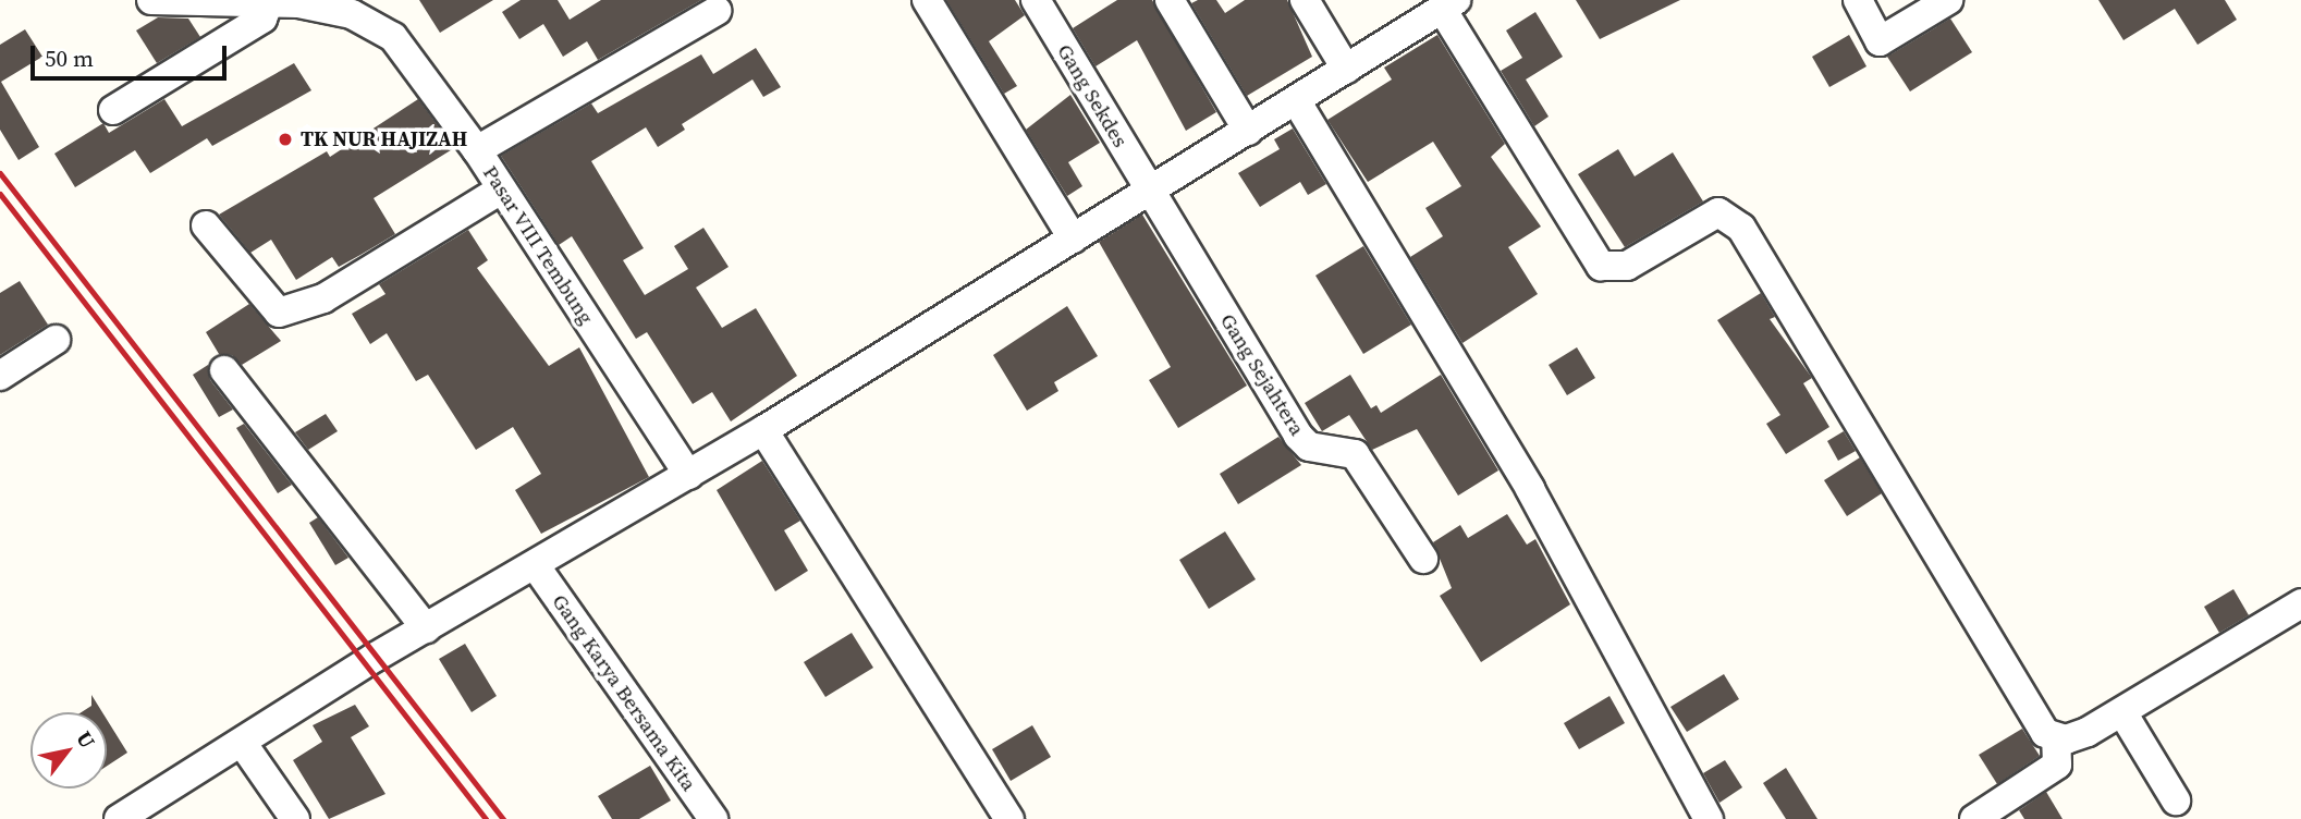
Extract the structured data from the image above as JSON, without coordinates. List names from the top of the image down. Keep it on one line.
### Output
{"streets":{"street":["Gang Sekdes","Pasar VIII Tembung","Gang Sejahtera","Gang Karya Bersama Kita"]},"crossings":[["Gang Sekdes","Gang Sejahtera"]],"places":["TK NUR HAJIZAH"],"scale_bar":"50 m","north":"top right"}
